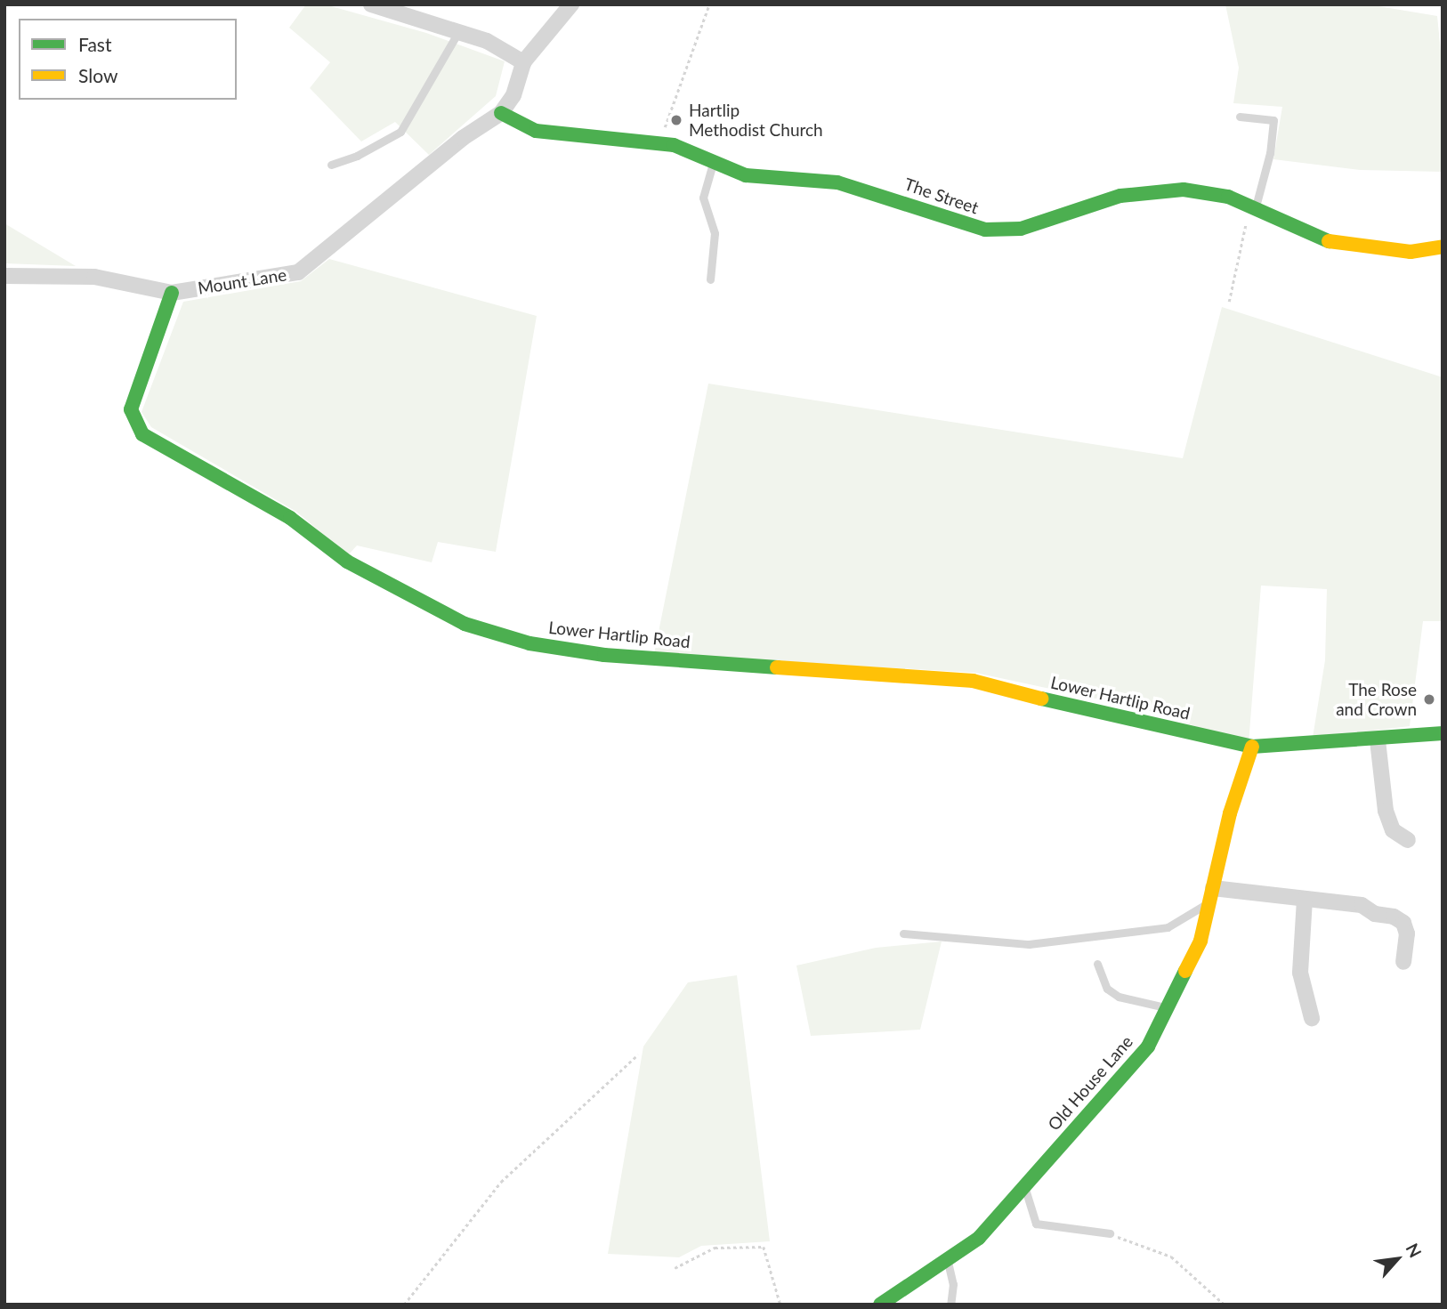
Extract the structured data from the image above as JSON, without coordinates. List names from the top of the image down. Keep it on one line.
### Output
{"streets":{"street":["The Street","Mount Lane","Lower Hartlip Road","Old House Lane"]},"crossings":[["The Street","Mount Lane"],["Mount Lane","Lower Hartlip Road"],["Lower Hartlip Road","Old House Lane"]],"places":["Hartlip Methodist Church","The Rose and Crown"],"legend":["Fast","Slow"],"north":"top right"}
